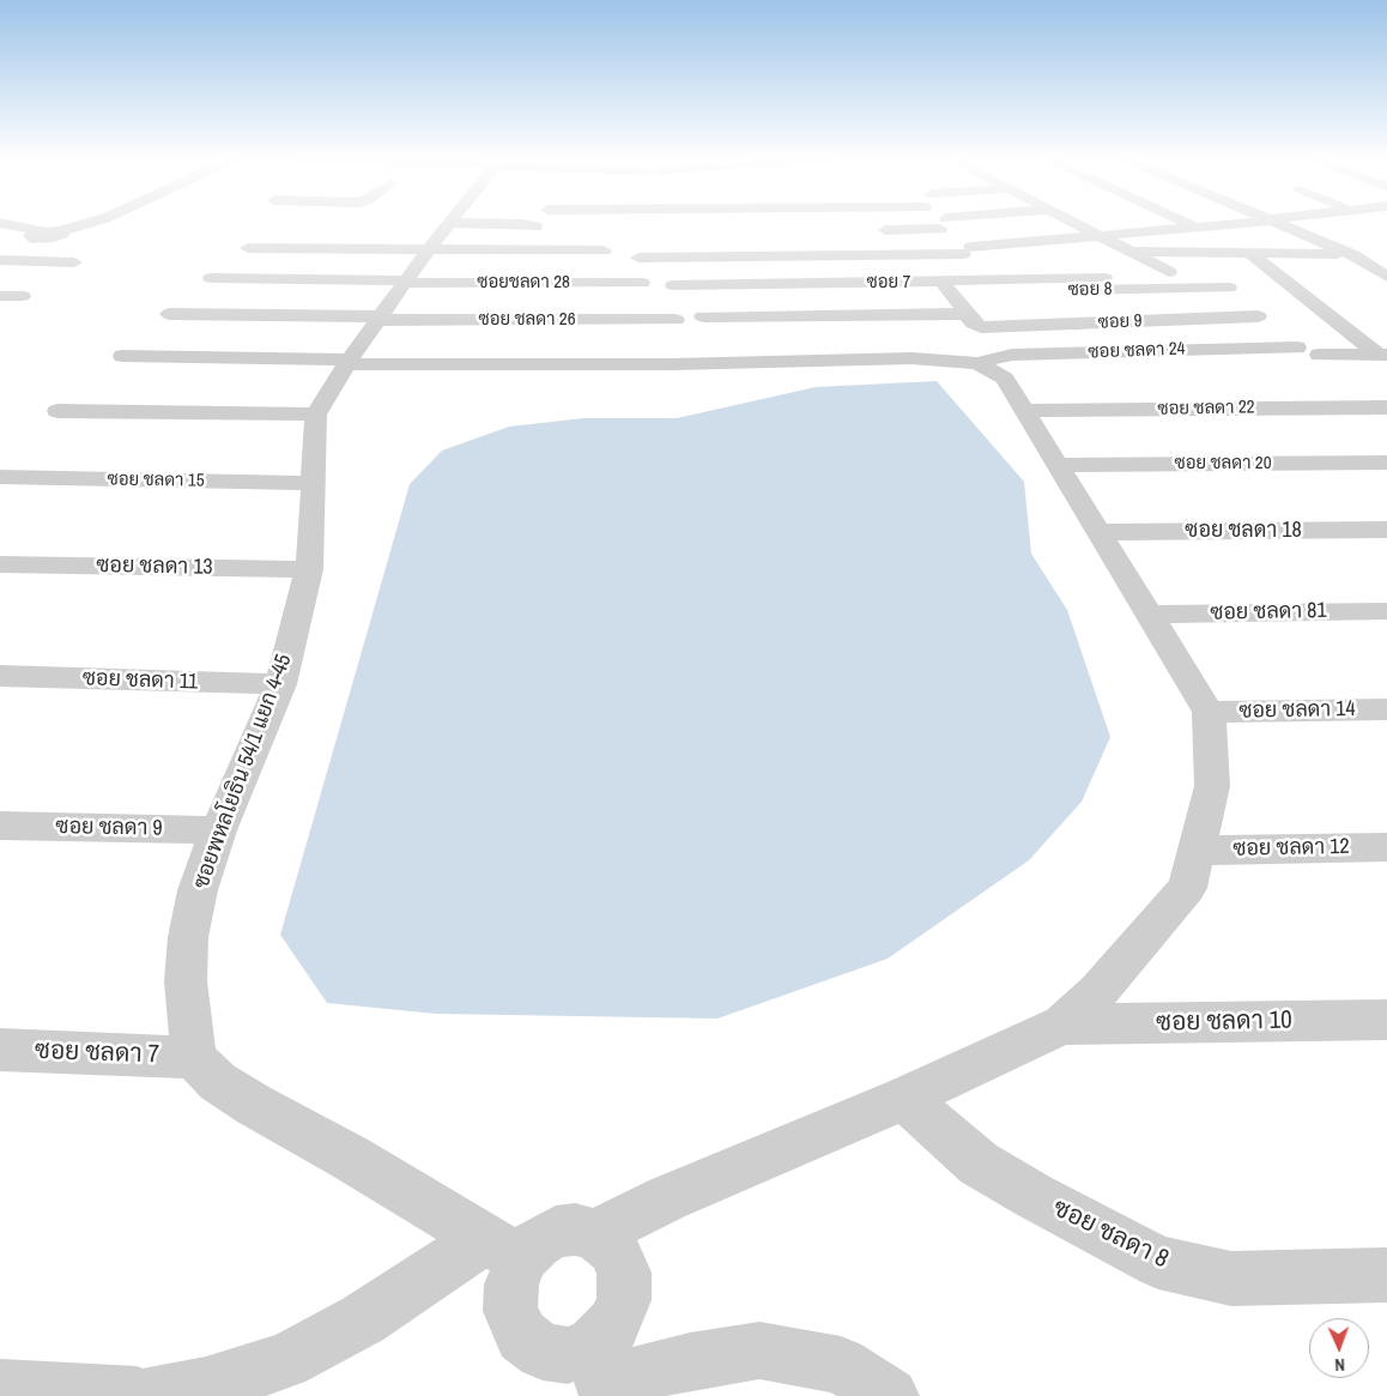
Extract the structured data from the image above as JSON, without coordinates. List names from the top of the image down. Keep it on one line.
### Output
{"streets":{"street":["ซอยชลดา 28","ซอย 7","ซอย 8","ซอย ชลดา 26","ซอย 9","ซอย ชลดา 24","ซอย ชลดา 22","ซอย ชลดา 20","ซอย ชลดา 15","ซอย ชลดา 18","ซอย ชลดา 13","ซอย ชลดา 81","ซอย ชลดา 11","ซอย ชลดา 14","ซอยพหลโยธิน 54/1 แยก 4-45","ซอย ชลดา 9","ซอย ชลดา 12","ซอย ชลดา 10","ซอย ชลดา 7","ซอย ชลดา 8"]},"crossings":[["ซอยชลดา 28","ซอยพหลโยธิน 54/1 แยก 4-45"],["ซอย 7","ซอย 8"],["ซอย ชลดา 26","ซอยพหลโยธิน 54/1 แยก 4-45"],["ซอย 9","ซอย ชลดา 24"],["ซอย ชลดา 15","ซอยพหลโยธิน 54/1 แยก 4-45"],["ซอย ชลดา 13","ซอยพหลโยธิน 54/1 แยก 4-45"],["ซอย ชลดา 11","ซอยพหลโยธิน 54/1 แยก 4-45"],["ซอยพหลโยธิน 54/1 แยก 4-45","ซอย ชลดา 9"],["ซอยพหลโยธิน 54/1 แยก 4-45","ซอย ชลดา 7"]],"north":"bottom"}
